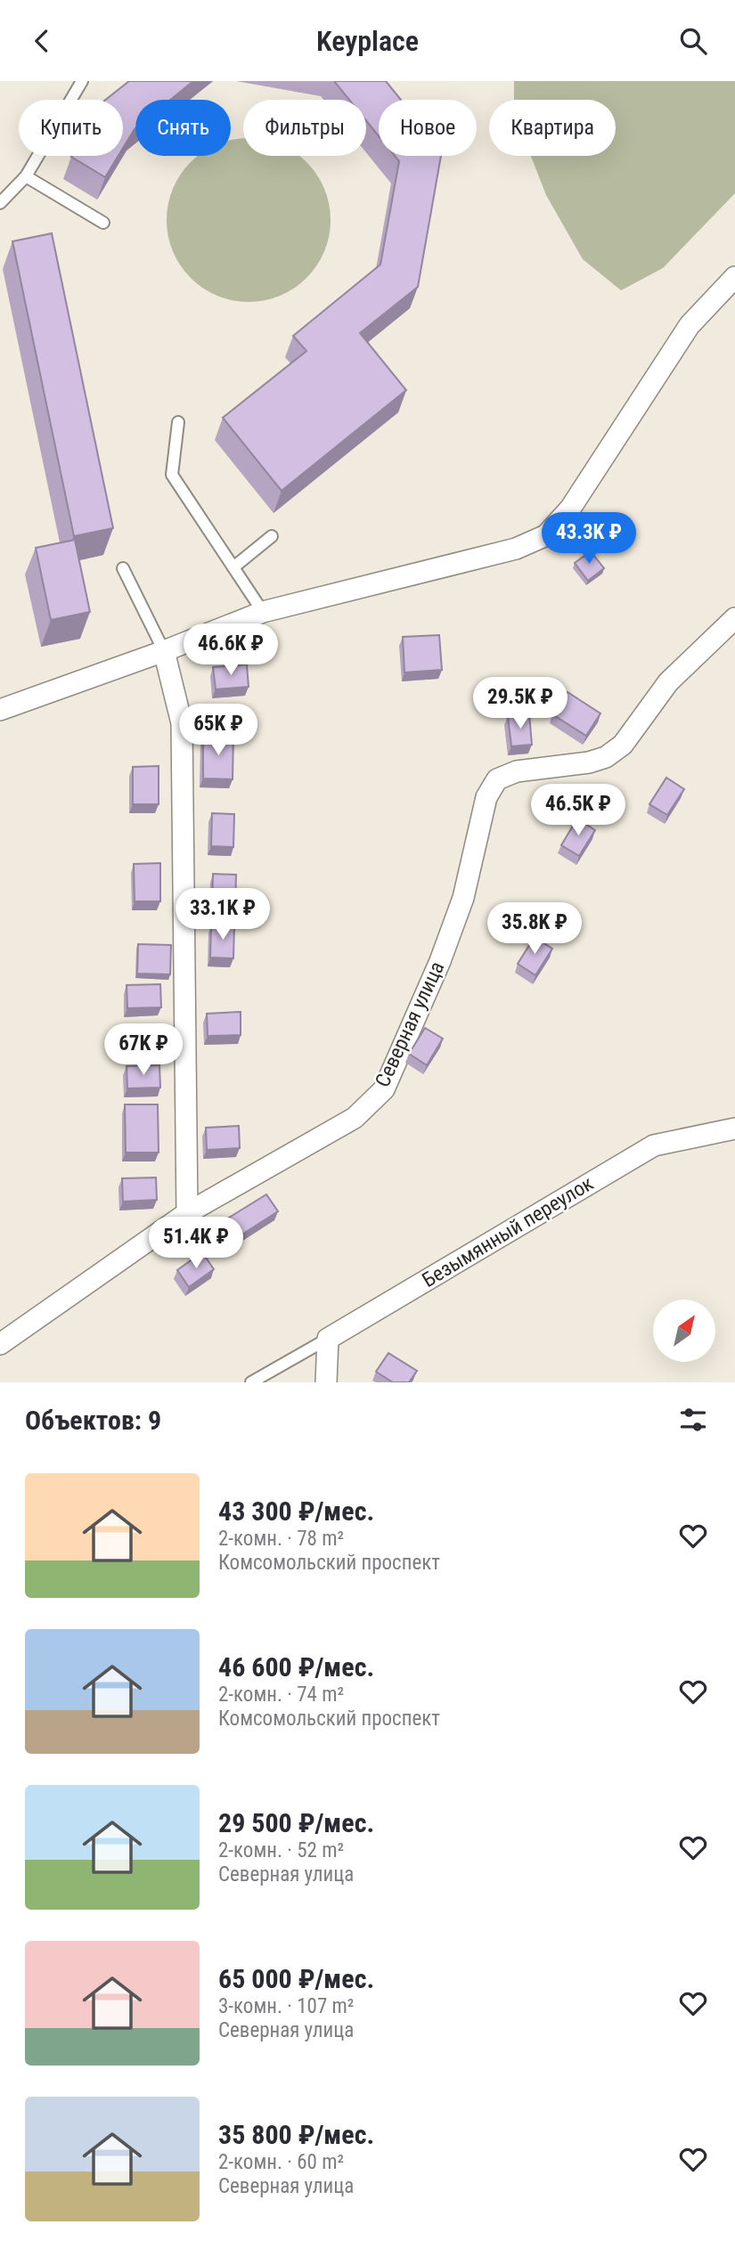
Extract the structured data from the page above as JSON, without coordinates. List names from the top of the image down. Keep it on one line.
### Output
{"streets":{"street":["Северная улица","Безымянный переулок"]},"north":"top right","page":{"header":"Keyplace","chip":["Купить","Снять","Фильтры","Новое","Квартира"],"price":["43.3K ₽","46.6K ₽","29.5K ₽","65K ₽","46.5K ₽","33.1K ₽","35.8K ₽","67K ₽","51.4K ₽"],"heading":"Объектов: 9","list":[{"name":"43 300 ₽/мес.","note":"2-комн. · 78 m² · Комсомольский проспект"},{"name":"46 600 ₽/мес.","note":"2-комн. · 74 m² · Комсомольский проспект"},{"name":"29 500 ₽/мес.","note":"2-комн. · 52 m² · Северная улица"},{"name":"65 000 ₽/мес.","note":"3-комн. · 107 m² · Северная улица"},{"name":"35 800 ₽/мес.","note":"2-комн. · 60 m² · Северная улица"}]}}
